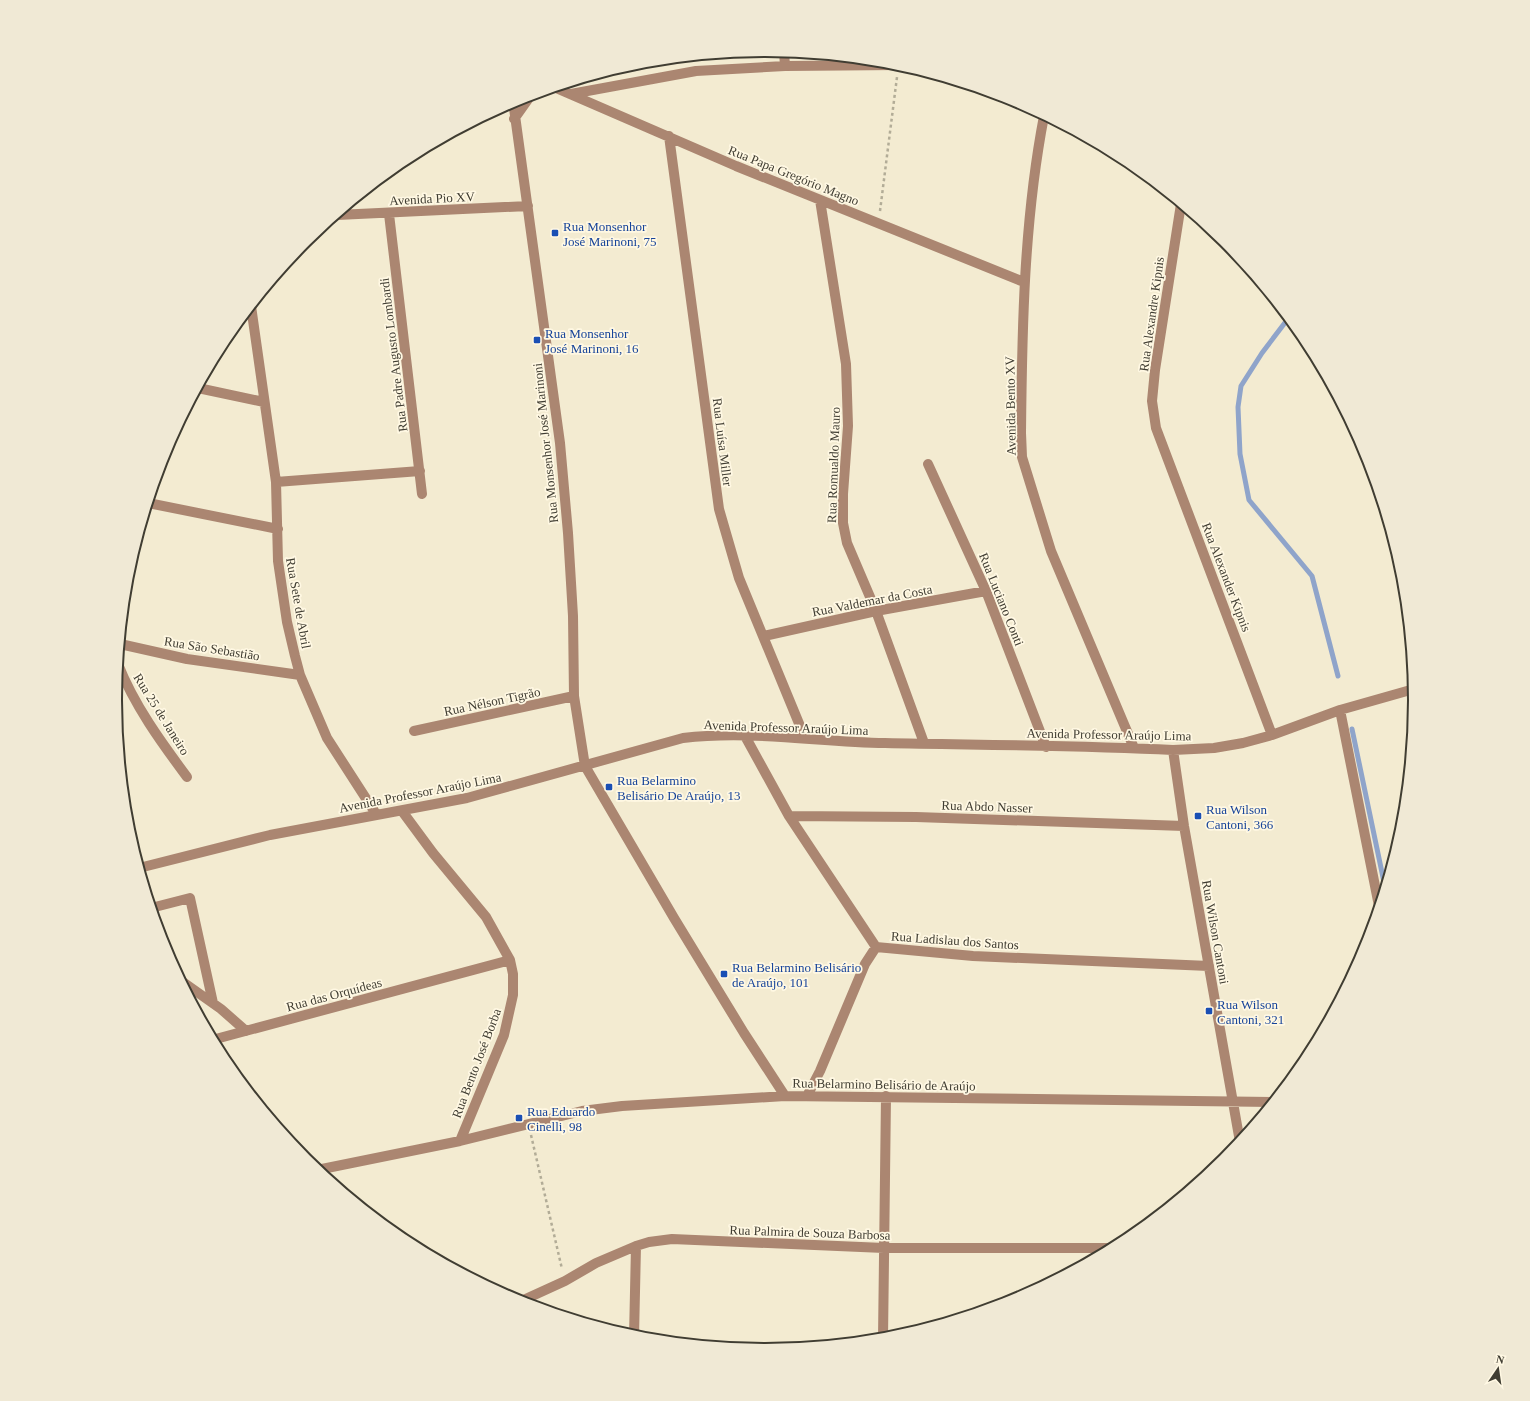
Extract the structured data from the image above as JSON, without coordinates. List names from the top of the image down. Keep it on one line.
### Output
{"streets":{"street":["Rua Papa Gregório Magno","Avenida Pio XV","Rua Alexandre Kipnis","Rua Padre Augusto Lombardi","Avenida Bento XV","Rua Luísa Miller","Rua Monsenhor José Marinoni","Rua Romualdo Mauro","Rua Alexander Kipnis","Rua Luciano Conti","Rua Valdemar da Costa","Rua Sete de Abril","Rua São Sebastião","Rua Nélson Tigrão","Rua 25 de Janeiro","Avenida Professor Araújo Lima","Rua Abdo Nasser","Rua Wilson Cantoni","Rua Ladislau dos Santos","Rua das Orquídeas","Rua Bento José Borba","Rua Belarmino Belisário de Araújo","Rua Palmira de Souza Barbosa"]},"crossings":[["Rua Papa Gregório Magno","Avenida Bento XV"],["Rua Papa Gregório Magno","Rua Luísa Miller"],["Rua Papa Gregório Magno","Rua Romualdo Mauro"],["Avenida Pio XV","Rua Padre Augusto Lombardi"],["Avenida Pio XV","Rua Monsenhor José Marinoni"],["Rua Alexandre Kipnis","Rua Alexander Kipnis"],["Avenida Bento XV","Avenida Professor Araújo Lima"],["Rua Luísa Miller","Rua Valdemar da Costa"],["Rua Luísa Miller","Avenida Professor Araújo Lima"],["Rua Monsenhor José Marinoni","Rua Nélson Tigrão"],["Rua Monsenhor José Marinoni","Avenida Professor Araújo Lima"],["Rua Monsenhor José Marinoni","Rua Belarmino Belisário de Araújo"],["Rua Romualdo Mauro","Rua Valdemar da Costa"],["Rua Romualdo Mauro","Avenida Professor Araújo Lima"],["Rua Alexander Kipnis","Avenida Professor Araújo Lima"],["Rua Luciano Conti","Rua Valdemar da Costa"],["Rua Luciano Conti","Avenida Professor Araújo Lima"],["Rua Sete de Abril","Rua São Sebastião"],["Rua Sete de Abril","Avenida Professor Araújo Lima"],["Avenida Professor Araújo Lima","Rua Wilson Cantoni"],["Avenida Professor Araújo Lima","Rua Ladislau dos Santos"],["Avenida Professor Araújo Lima","Rua Bento José Borba"],["Avenida Professor Araújo Lima","Rua Belarmino Belisário de Araújo"],["Rua Abdo Nasser","Rua Wilson Cantoni"],["Rua Abdo Nasser","Rua Ladislau dos Santos"],["Rua Wilson Cantoni","Rua Ladislau dos Santos"],["Rua Wilson Cantoni","Rua Belarmino Belisário de Araújo"],["Rua das Orquídeas","Rua Bento José Borba"]],"places":{"transit":["Rua Monsenhor José Marinoni, 75","Rua Monsenhor José Marinoni, 16","Rua Belarmino Belisário De Araújo, 13","Rua Wilson Cantoni, 366","Rua Belarmino Belisário de Araújo, 101","Rua Wilson Cantoni, 321","Rua Eduardo Cinelli, 98"]},"north":"top"}
